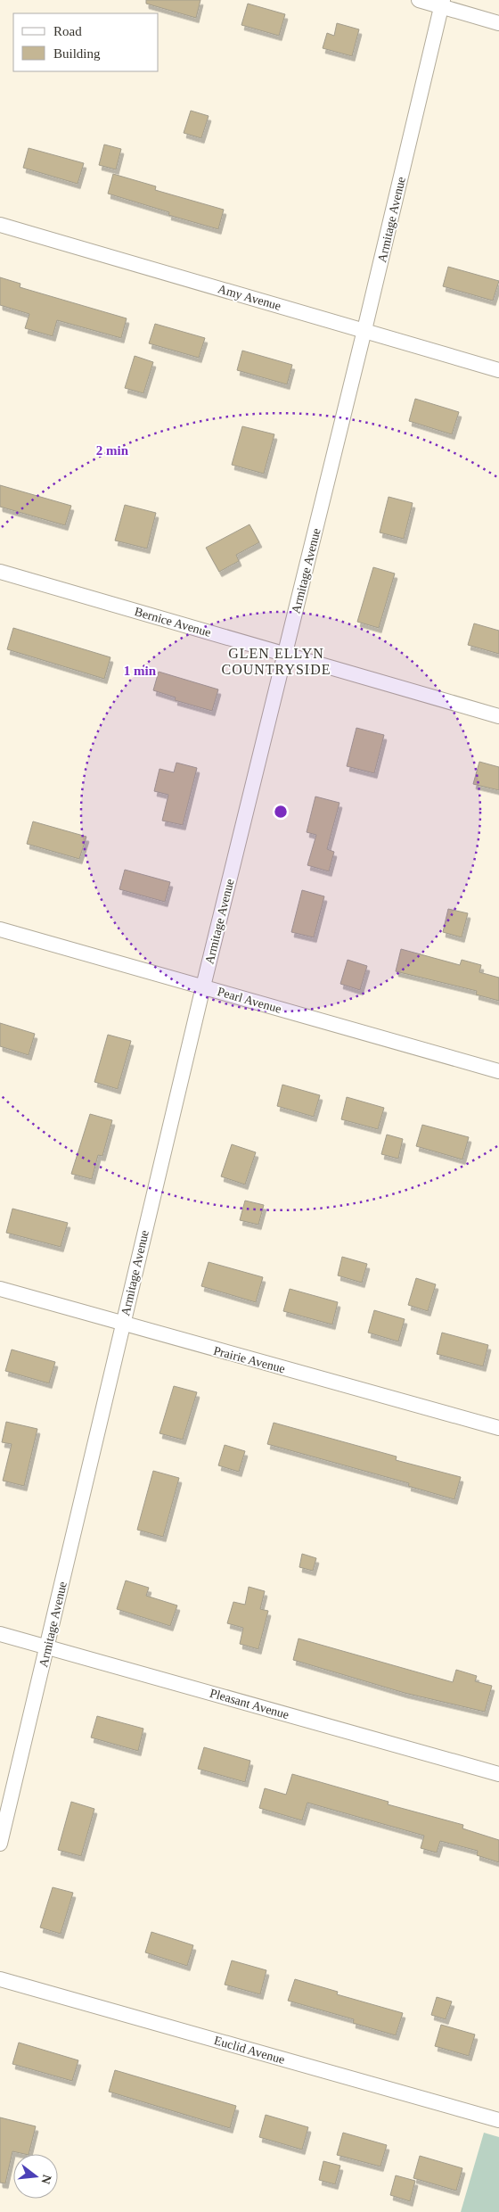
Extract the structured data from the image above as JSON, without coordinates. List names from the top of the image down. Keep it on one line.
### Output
{"streets":{"street":["Armitage Avenue","Amy Avenue","Bernice Avenue","Pearl Avenue","Prairie Avenue","Pleasant Avenue","Euclid Avenue"]},"crossings":[["Armitage Avenue","Amy Avenue"],["Armitage Avenue","Bernice Avenue"],["Armitage Avenue","Pearl Avenue"],["Armitage Avenue","Prairie Avenue"],["Armitage Avenue","Pleasant Avenue"]],"districts":["GLEN ELLYN COUNTRYSIDE"],"legend":["Road","Building"],"north":"right","rings":["2 min","1 min"]}
